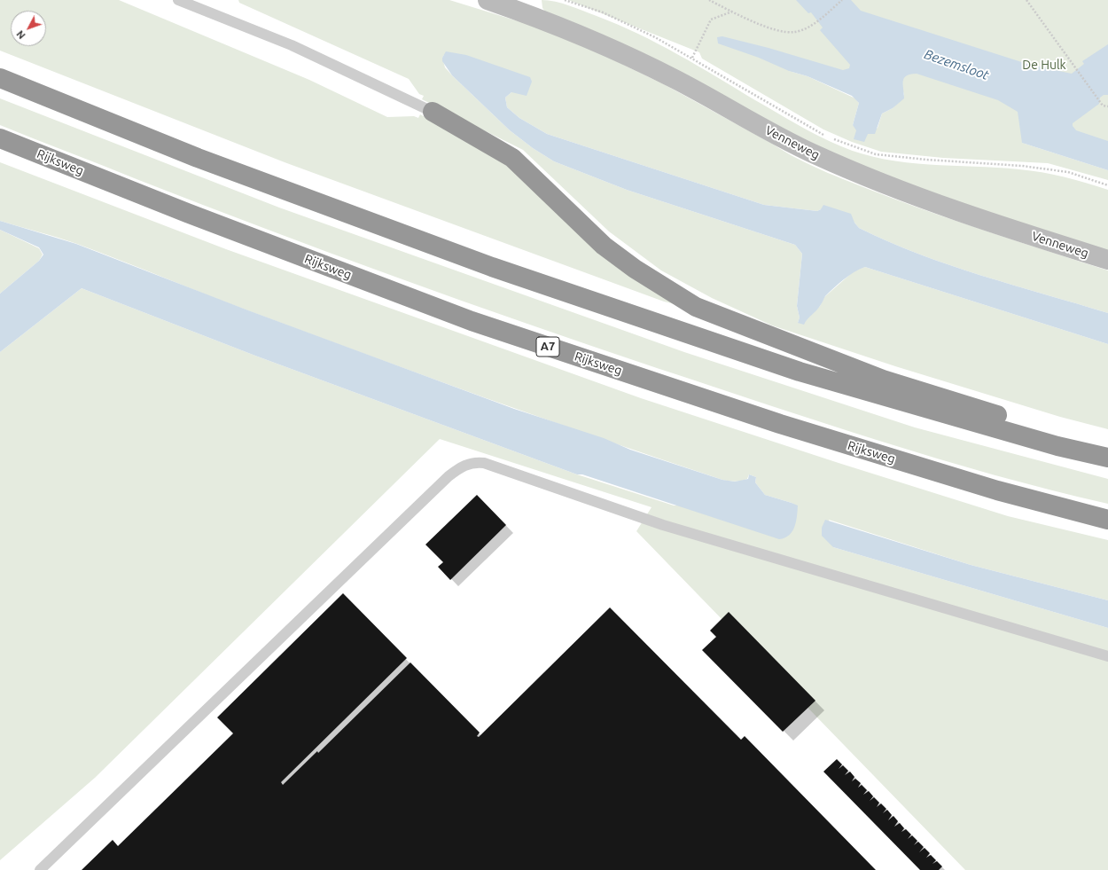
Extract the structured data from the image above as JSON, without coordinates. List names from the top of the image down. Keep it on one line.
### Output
{"streets":{"highway":["Rijksweg","A7"],"main road":["Venneweg"]},"water":["Bezemsloot"],"parks":["De Hulk"],"north":"bottom left"}
